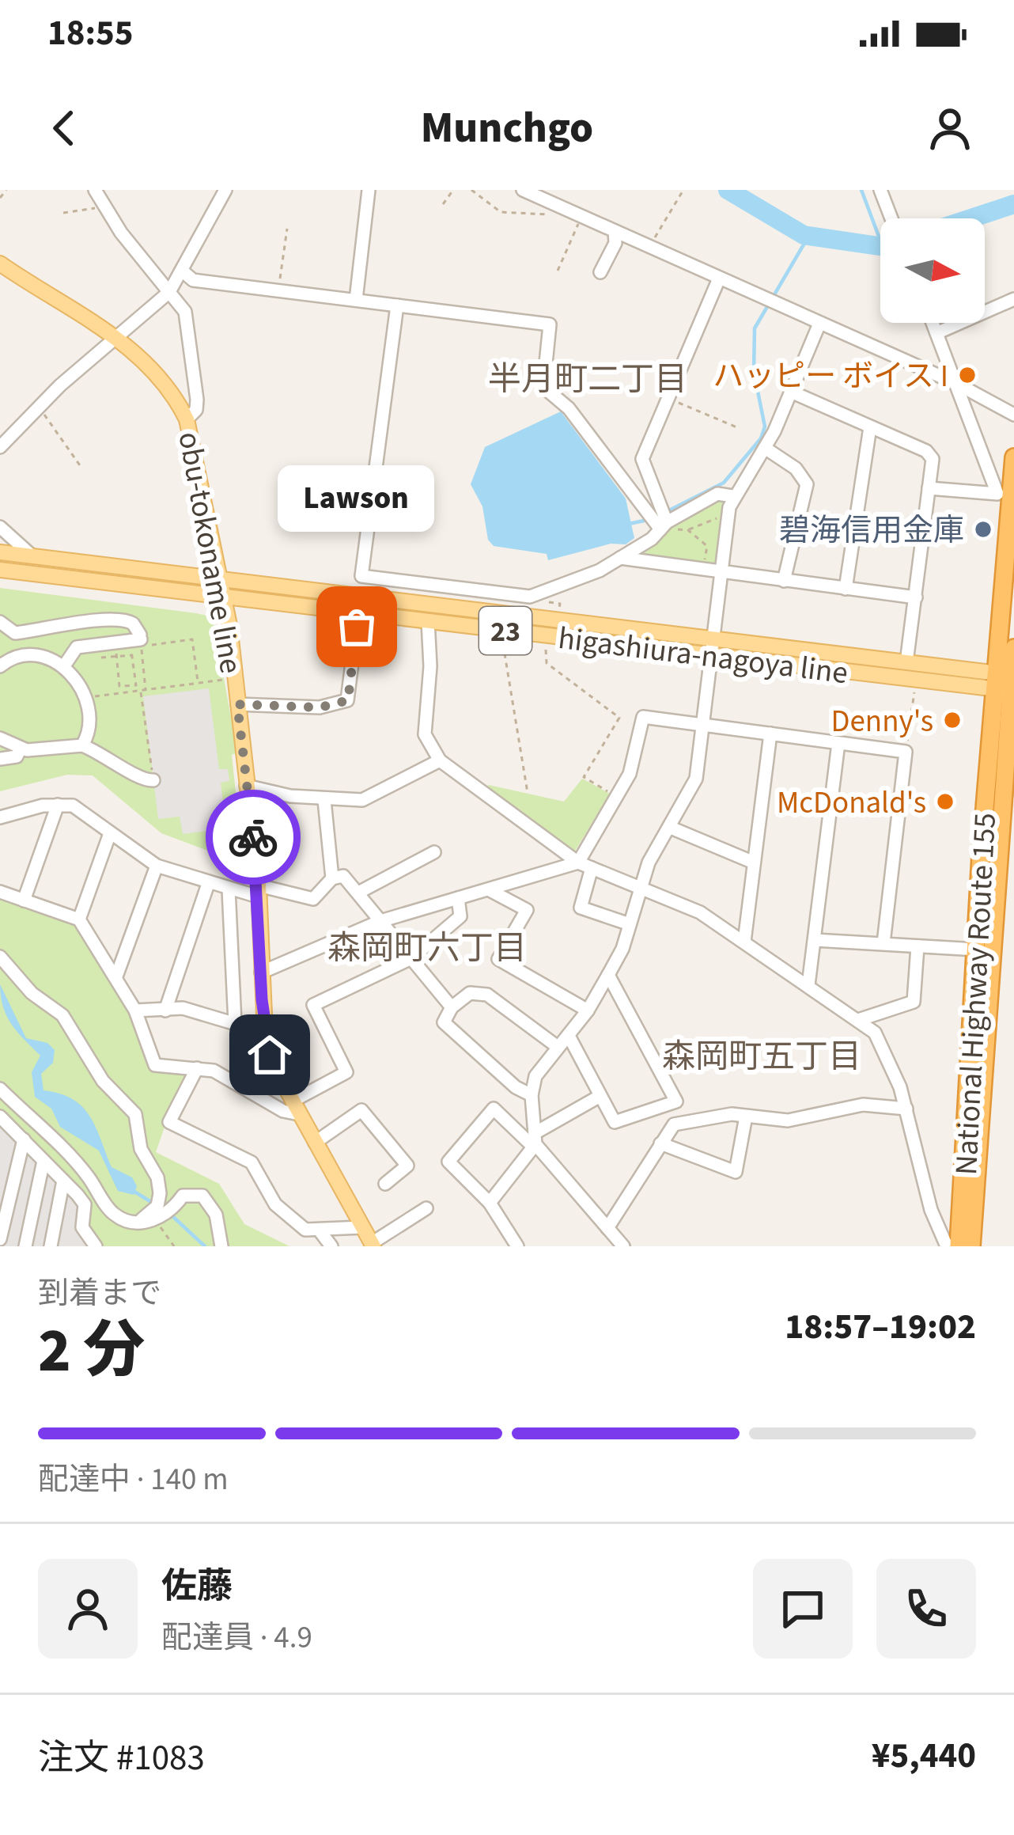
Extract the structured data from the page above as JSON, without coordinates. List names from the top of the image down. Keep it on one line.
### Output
{"streets":{"highway":["National Highway Route 155"],"main road":["obu-tokoname line","23","higashiura-nagoya line"]},"crossings":[["obu-tokoname line","23"],["obu-tokoname line","higashiura-nagoya line"],["23","higashiura-nagoya line"],["23","National Highway Route 155"],["higashiura-nagoya line","National Highway Route 155"]],"districts":["半月町二丁目","森岡町六丁目","森岡町五丁目"],"places":["ハッピー ボイス I","碧海信用金庫","Lawson","Denny's","McDonald's"],"north":"right","page":{"status":"18:55","header":"Munchgo","bubble":"Lawson","heading":["2 分","到着まで","18:57–19:02"],"panel":["佐藤","配達員 · 4.9","注文 #1083","¥5,440"],"bar":"配達中 · 140 m"}}
